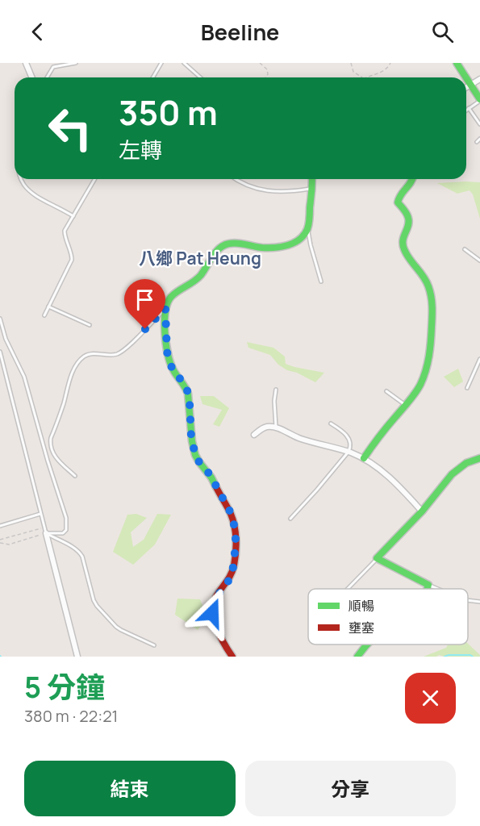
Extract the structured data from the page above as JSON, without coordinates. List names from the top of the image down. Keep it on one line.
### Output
{"districts":["八鄉 Pat Heung"],"legend":["順暢","壅塞"],"page":{"header":"Beeline","turn":["350 m","左轉"],"heading":["5 分鐘","380 m · 22:21"],"buttons":["結束","分享"]}}
